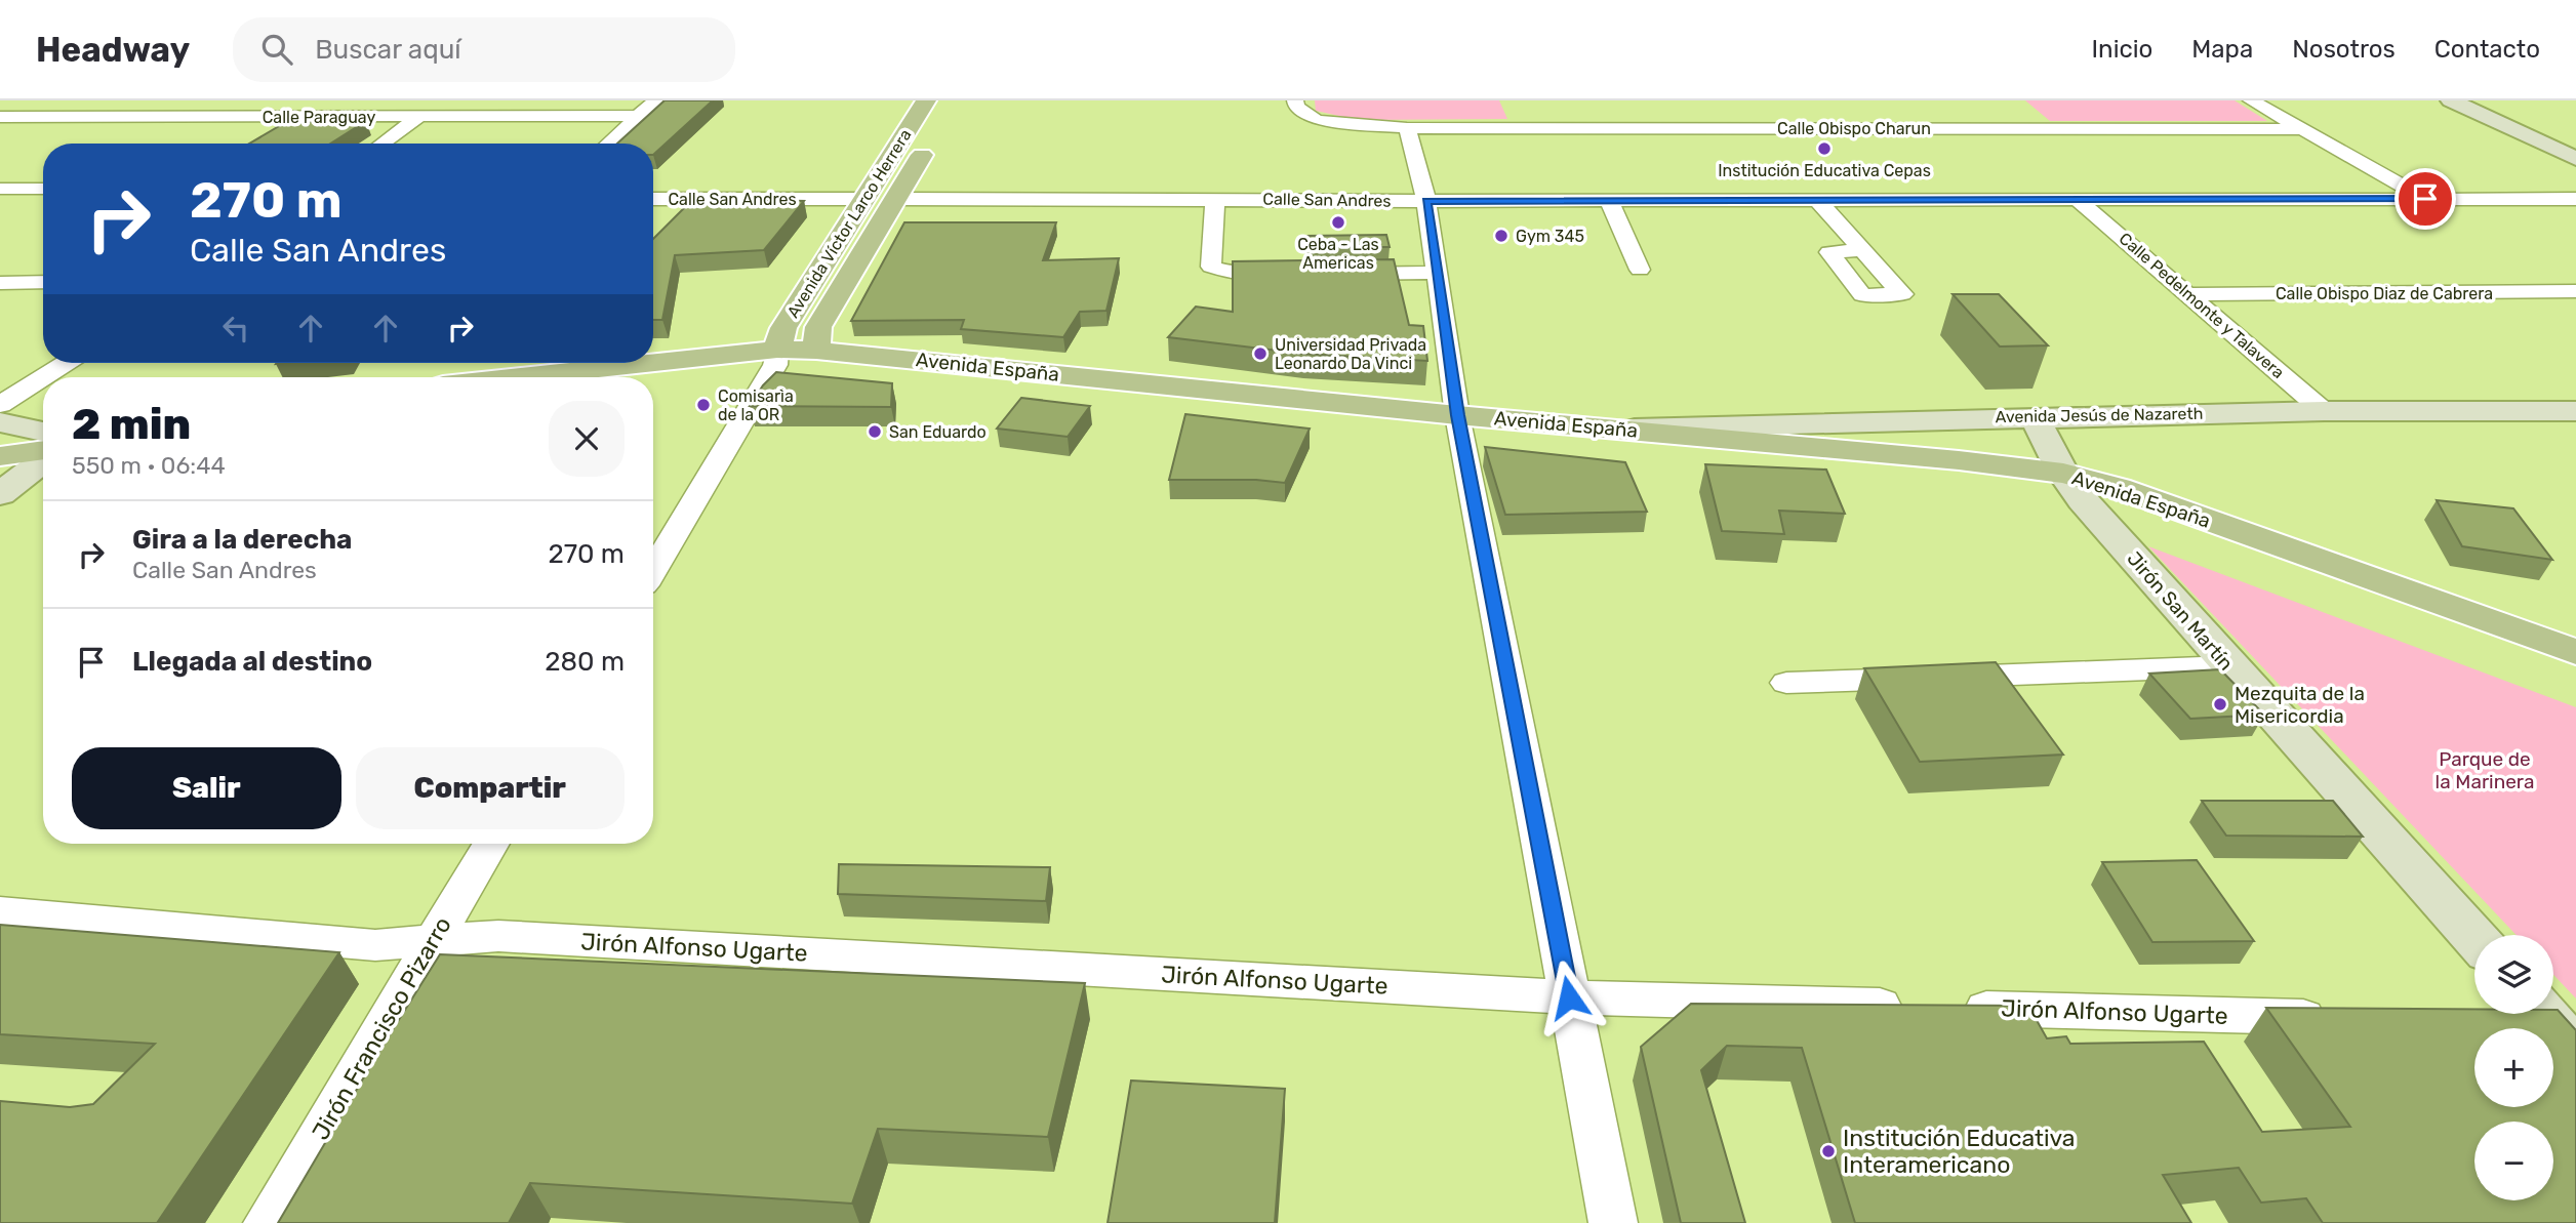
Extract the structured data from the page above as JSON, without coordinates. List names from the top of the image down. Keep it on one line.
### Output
{"streets":{"main road":["Avenida Víctor Larco Herrera","Avenida España"],"street":["Calle Paraguay","Calle Obispo Charun","Calle San Andres","Calle Obispo Diaz de Cabrera","Calle Pedelmonte y Talavera","Avenida Jesús de Nazareth","Jirón San Martín","Jirón Alfonso Ugarte","Jirón Francisco Pizarro"]},"crossings":[["Calle San Andres","Avenida Víctor Larco Herrera"],["Calle San Andres","Calle Pedelmonte y Talavera"],["Avenida Víctor Larco Herrera","Avenida España"],["Calle Obispo Diaz de Cabrera","Calle Pedelmonte y Talavera"],["Calle Pedelmonte y Talavera","Avenida Jesús de Nazareth"],["Avenida España","Avenida Jesús de Nazareth"],["Avenida España","Jirón San Martín"],["Avenida Jesús de Nazareth","Jirón San Martín"],["Jirón Alfonso Ugarte","Jirón Francisco Pizarro"]],"parks":["Parque de la Marinera"],"places":["Institución Educativa Cepas","Ceba - Las Americas","Gym 345","Universidad Privada Leonardo Da Vinci","Comisarìa de la OR","San Eduardo","Mezquita de la Misericordia","Institución Educativa Interamericano"],"page":{"header":"Headway","search":"Buscar aquí","nav":["Inicio","Mapa","Nosotros","Contacto"],"turn":["270 m","Calle San Andres"],"heading":["2 min","550 m · 06:44"],"list":[{"name":"Gira a la derecha","note":"Calle San Andres","value":"270 m"},{"name":"Llegada al destino","value":"280 m"}],"buttons":["Salir","Compartir"],"map_buttons":["+","−"]}}
